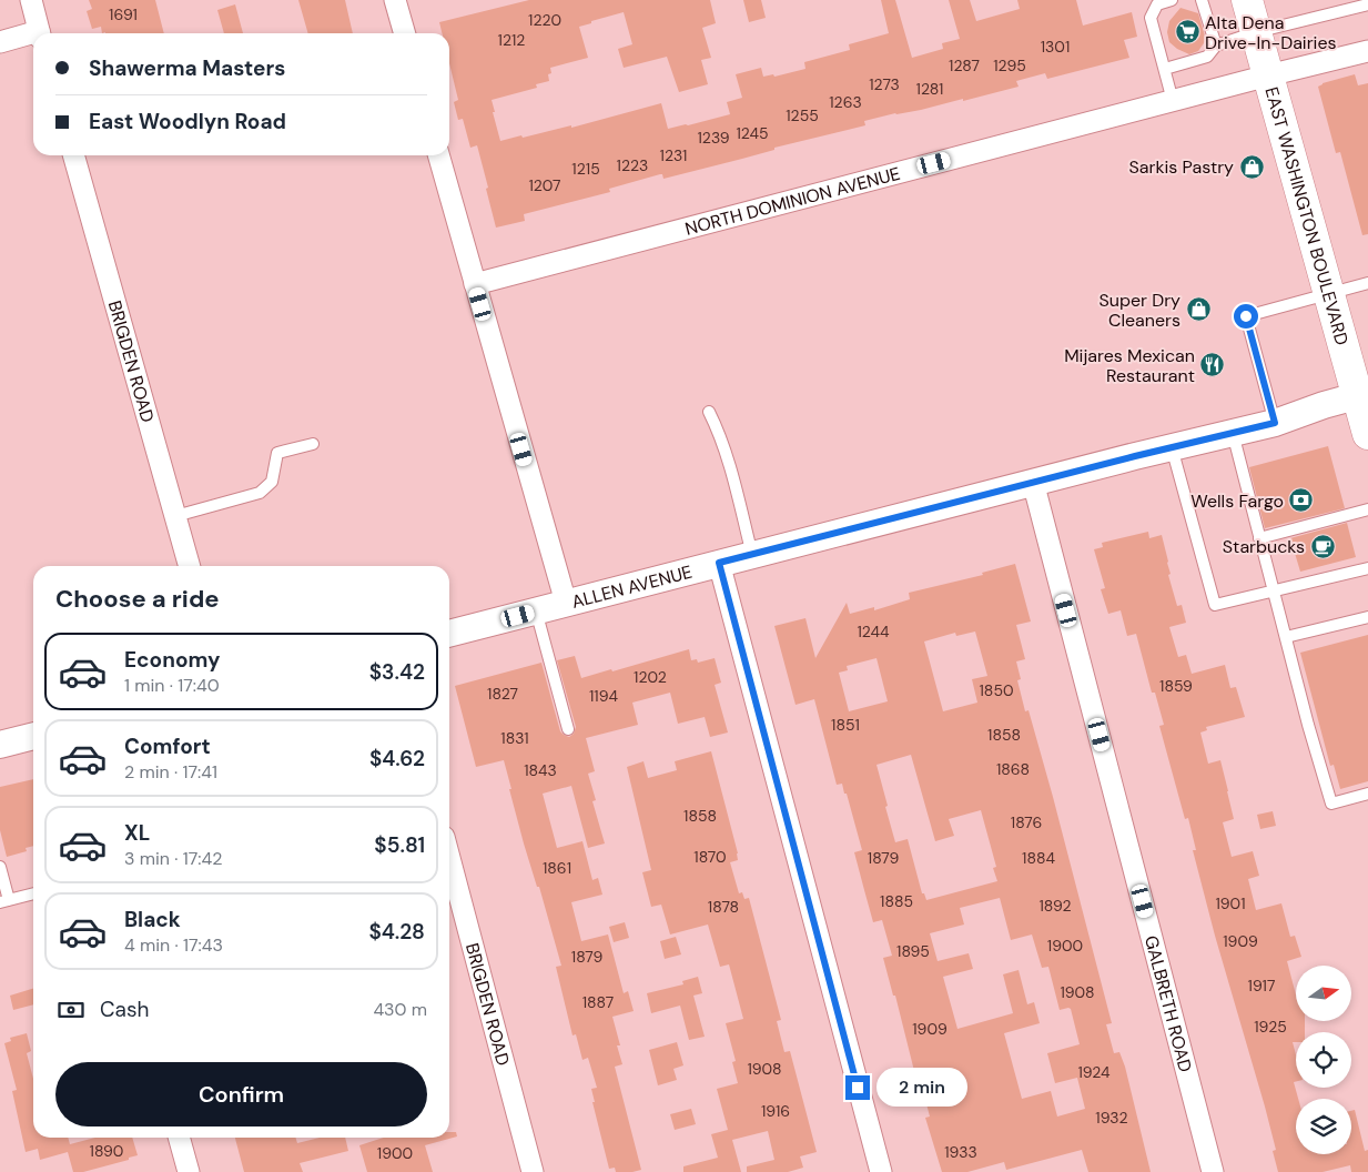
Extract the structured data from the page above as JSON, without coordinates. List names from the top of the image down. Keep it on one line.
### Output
{"streets":{"main road":["EAST WASHINGTON BOULEVARD"],"street":["NORTH DOMINION AVENUE","BRIGDEN ROAD","ALLEN AVENUE","GALBRETH ROAD"]},"crossings":[["NORTH DOMINION AVENUE","EAST WASHINGTON BOULEVARD"],["EAST WASHINGTON BOULEVARD","ALLEN AVENUE"],["ALLEN AVENUE","GALBRETH ROAD"]],"places":{"supermarket":["Alta Dena Drive-In-Dairies"],"shop":["Sarkis Pastry","Super Dry Cleaners"],"restaurant":["Mijares Mexican Restaurant"],"bank":["Wells Fargo"],"cafe":["Starbucks"]},"house_numbers":["1691","1220","1212","1301","1287","1295","1273","1281","1263","1255","1245","1239","1231","1223","1215","1207","1244","1202","1859","1850","1827","1194","1851","1858","1831","1868","1843","1858","1876","1870","1879","1884","1861","1885","1901","1892","1878","1909","1900","1895","1879","1917","1908","1887","1925","1909","1908","1924","1916","1932","1890","1933","1900"],"north":"right","page":{"banner":["Shawerma Masters","East Woodlyn Road"],"heading":"Choose a ride","list":[{"name":"Economy","note":"1 min · 17:40","value":"$3.42"},{"name":"Comfort","note":"2 min · 17:41","value":"$4.62"},{"name":"XL","note":"3 min · 17:42","value":"$5.81"},{"name":"Black","note":"4 min · 17:43","value":"$4.28"}],"pay":["Cash","430 m"],"buttons":"Confirm","bubble":"2 min"}}
